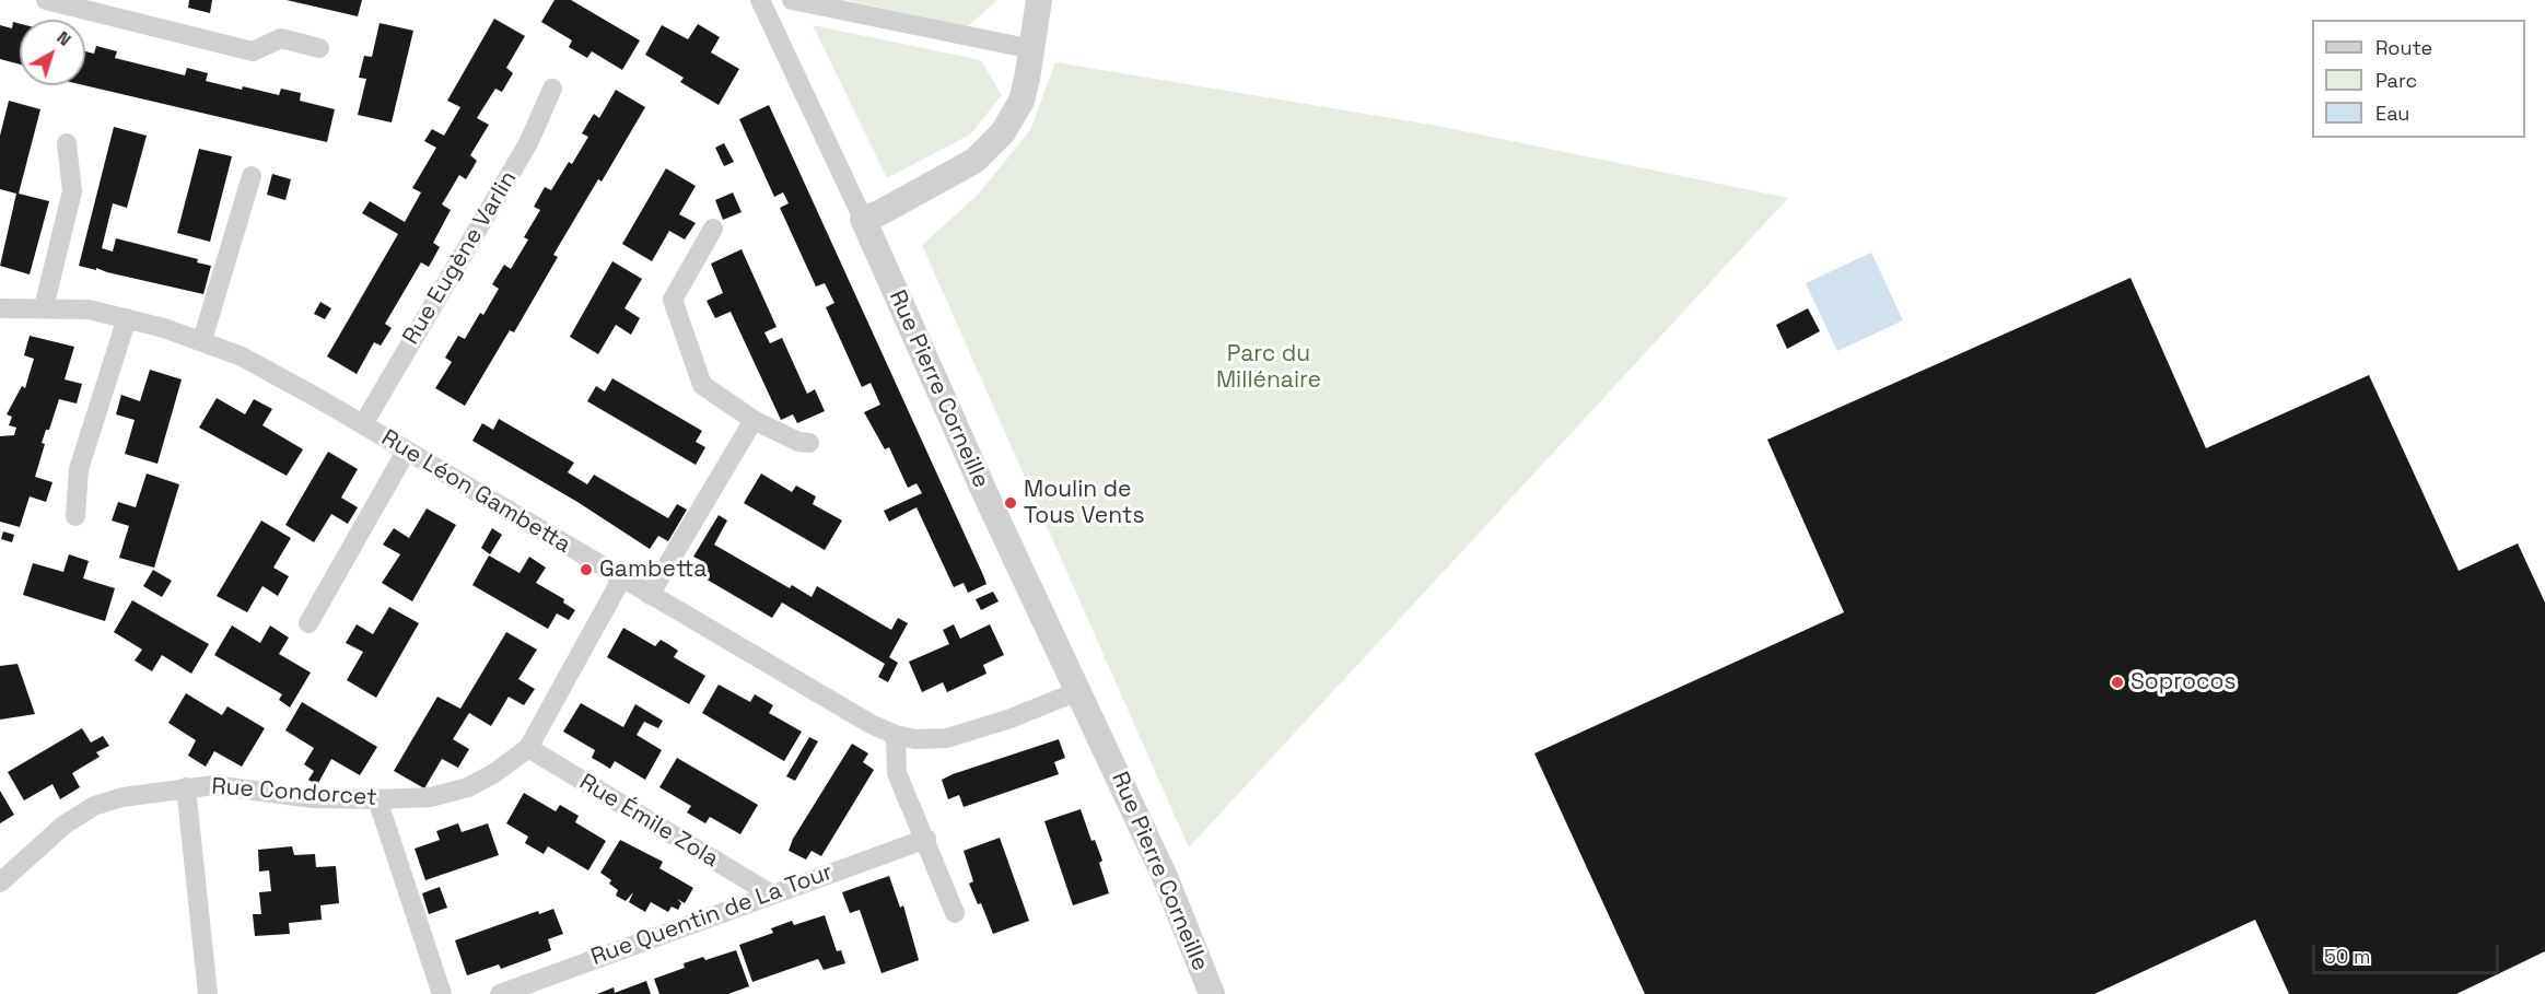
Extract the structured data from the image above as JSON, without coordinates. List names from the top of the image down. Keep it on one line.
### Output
{"streets":{"street":["Rue Eugène Varlin","Rue Pierre Corneille","Rue Léon Gambetta","Rue Condorcet","Rue Émile Zola","Rue Quentin de La Tour"]},"crossings":[["Rue Eugène Varlin","Rue Léon Gambetta"],["Rue Pierre Corneille","Rue Léon Gambetta"],["Rue Léon Gambetta","Rue Condorcet"],["Rue Condorcet","Rue Émile Zola"],["Rue Émile Zola","Rue Quentin de La Tour"]],"parks":["Parc du Millénaire"],"places":["Moulin de Tous Vents","Gambetta","Soprocos"],"legend":["Route","Parc","Eau"],"scale_bar":"50 m","north":"top right"}
